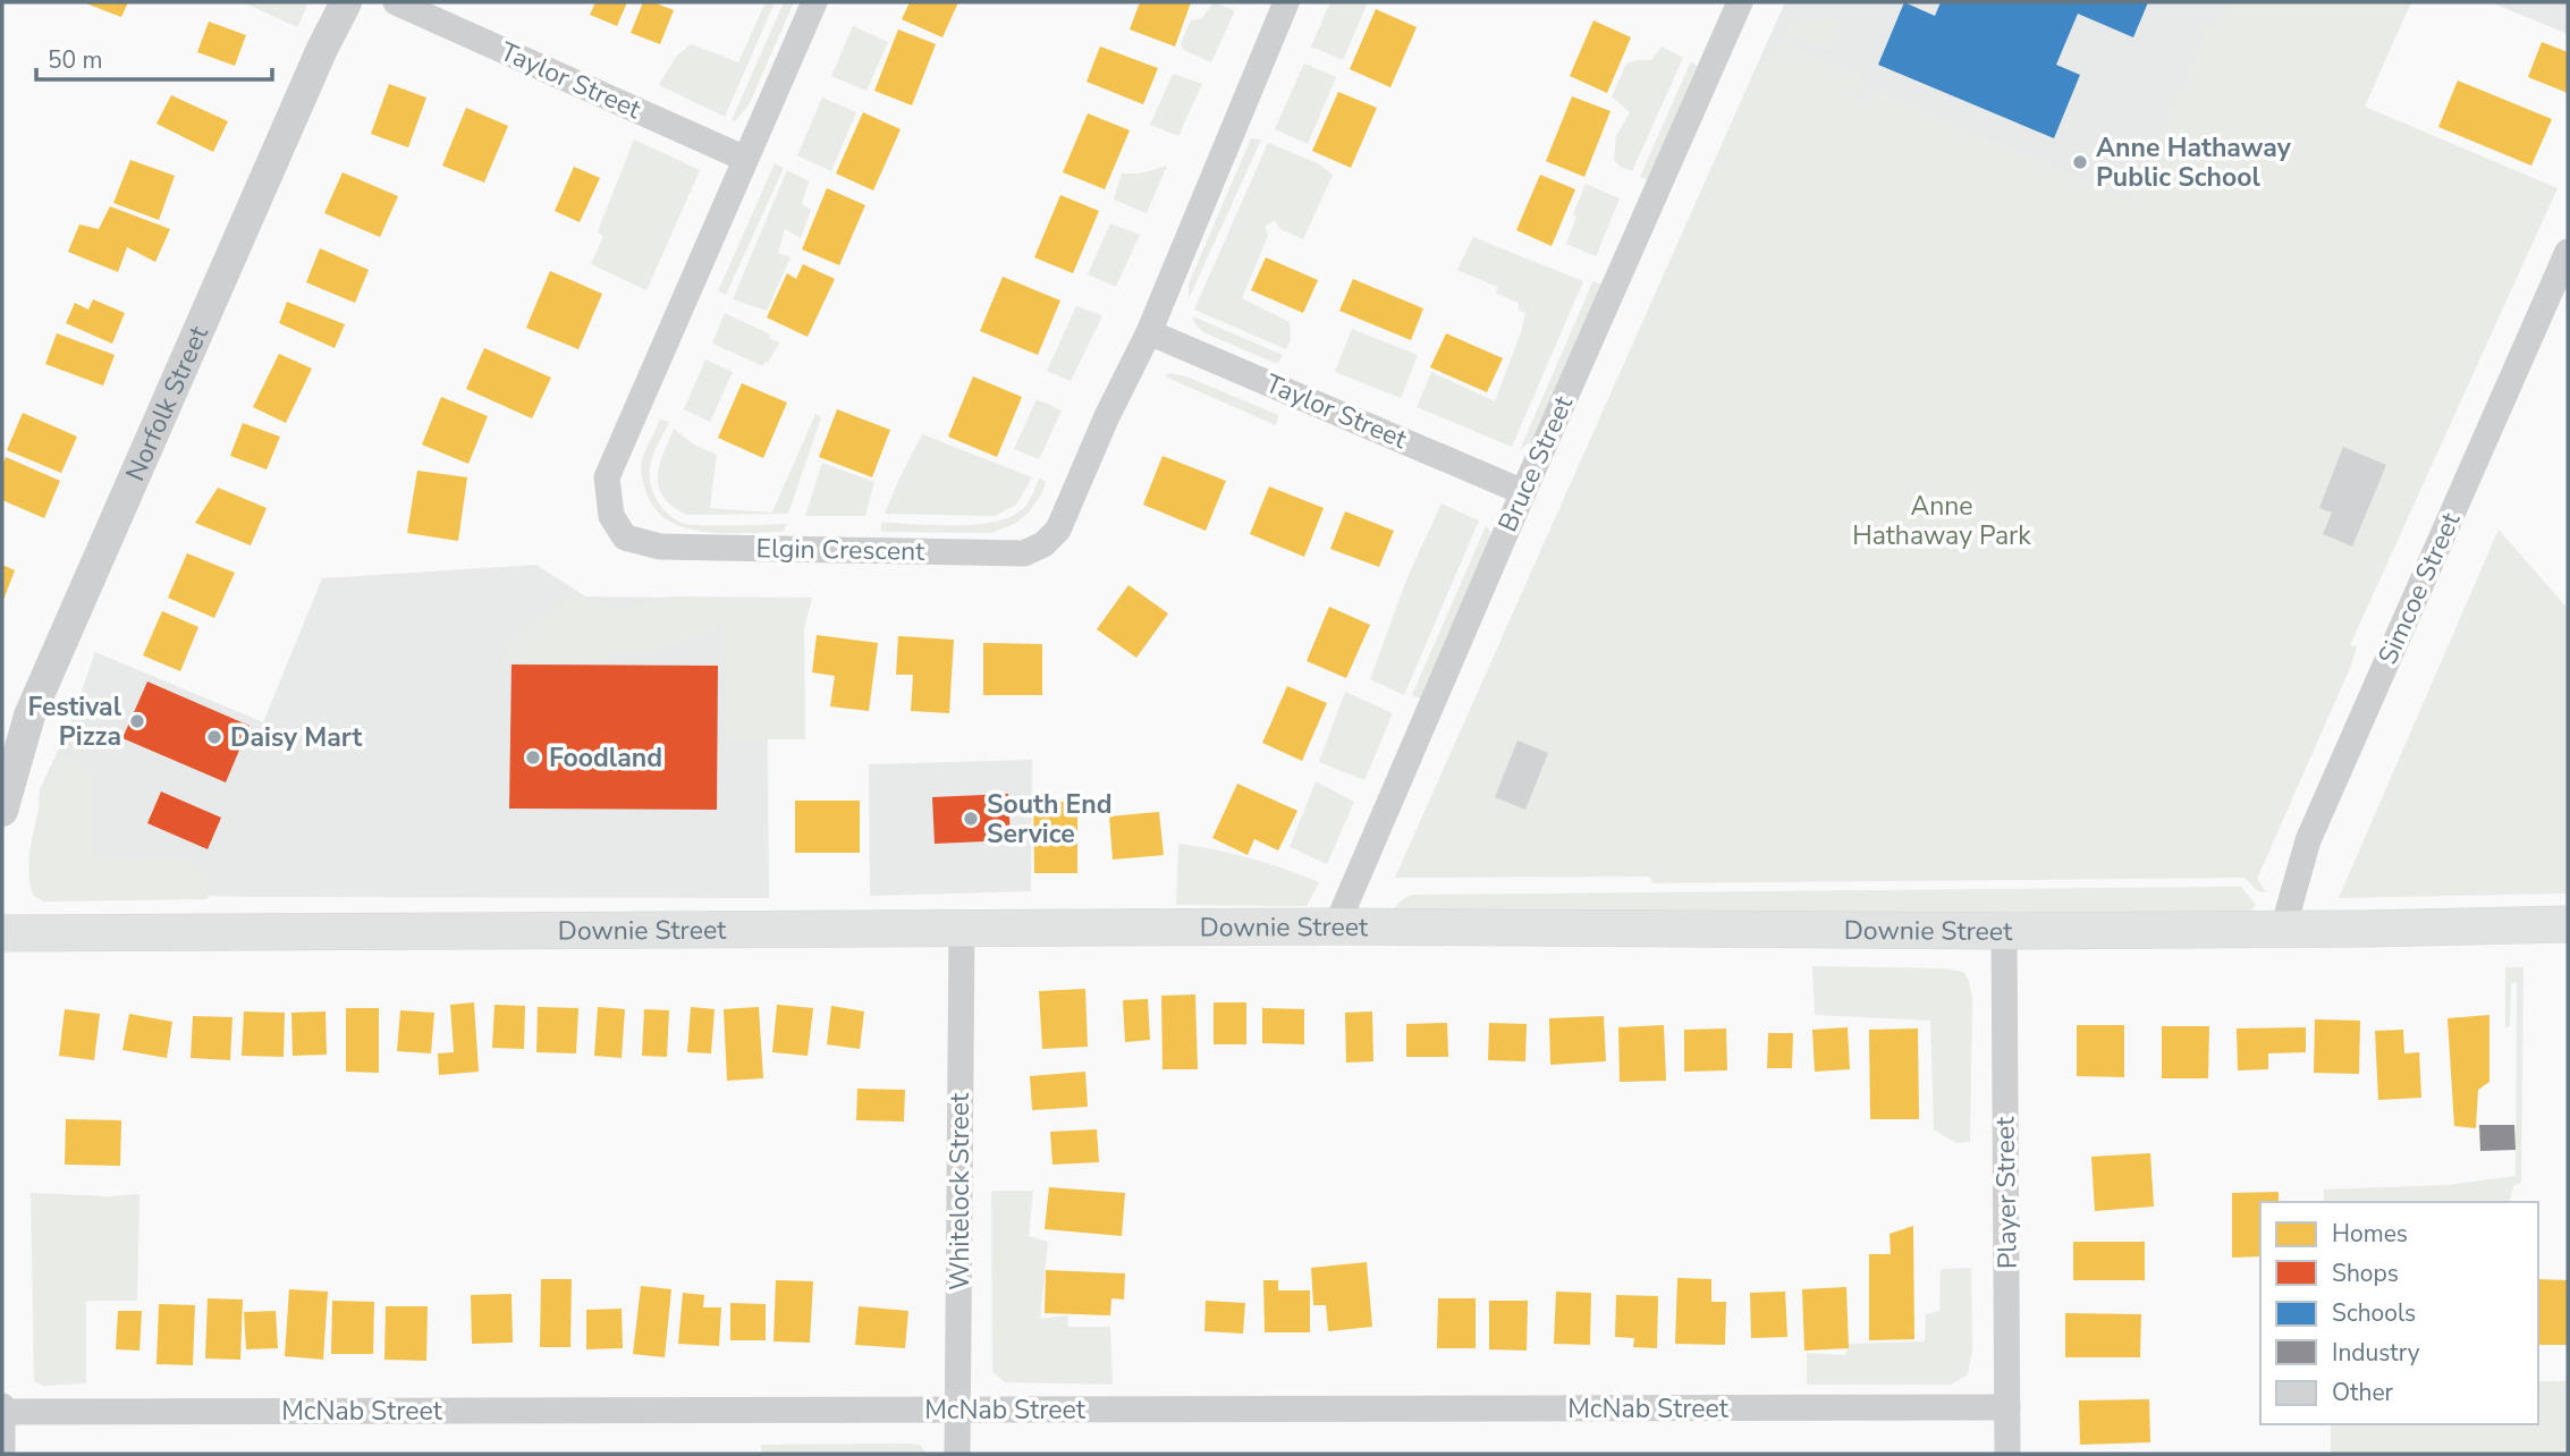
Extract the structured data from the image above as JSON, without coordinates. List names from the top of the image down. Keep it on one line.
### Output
{"streets":{"main road":["Downie Street"],"street":["Taylor Street","Norfolk Street","Bruce Street","Elgin Crescent","Simcoe Street","Whitelock Street","Player Street","McNab Street"]},"crossings":[["Taylor Street","Bruce Street"],["Taylor Street","Elgin Crescent"],["Bruce Street","Downie Street"],["Simcoe Street","Downie Street"],["Downie Street","Whitelock Street"],["Downie Street","Player Street"],["Whitelock Street","McNab Street"],["Player Street","McNab Street"]],"parks":["Anne Hathaway Park"],"places":["Anne Hathaway Public School","Festival Pizza","Daisy Mart","Foodland","South End Service"],"legend":["Homes","Shops","Schools","Industry","Other"],"scale_bar":"50 m"}
